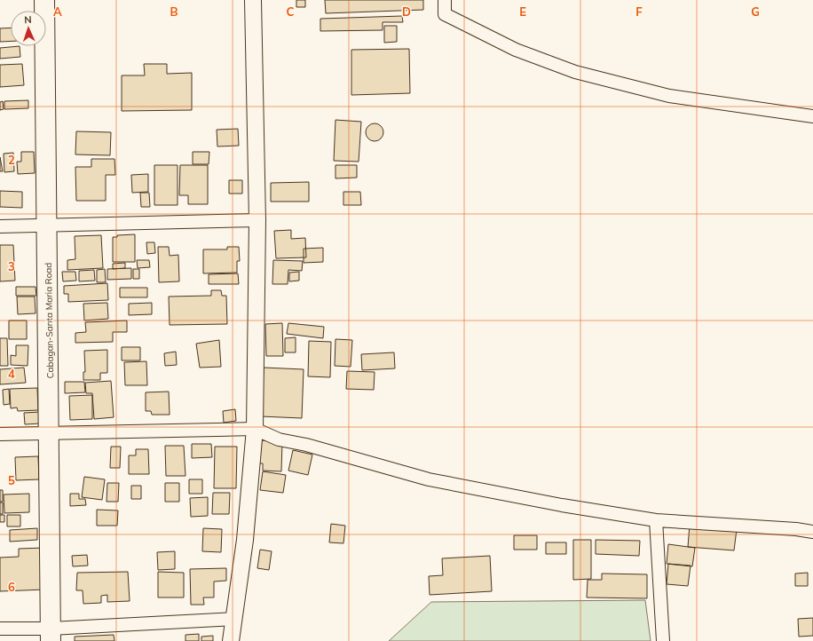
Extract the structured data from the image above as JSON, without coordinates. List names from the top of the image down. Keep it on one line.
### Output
{"streets":{"main road":["Cabagan-Santa Maria Road"]},"north":"top","grid":{"columns":["A","B","C","D","E","F","G"],"rows":["2","3","4","5","6"]}}
